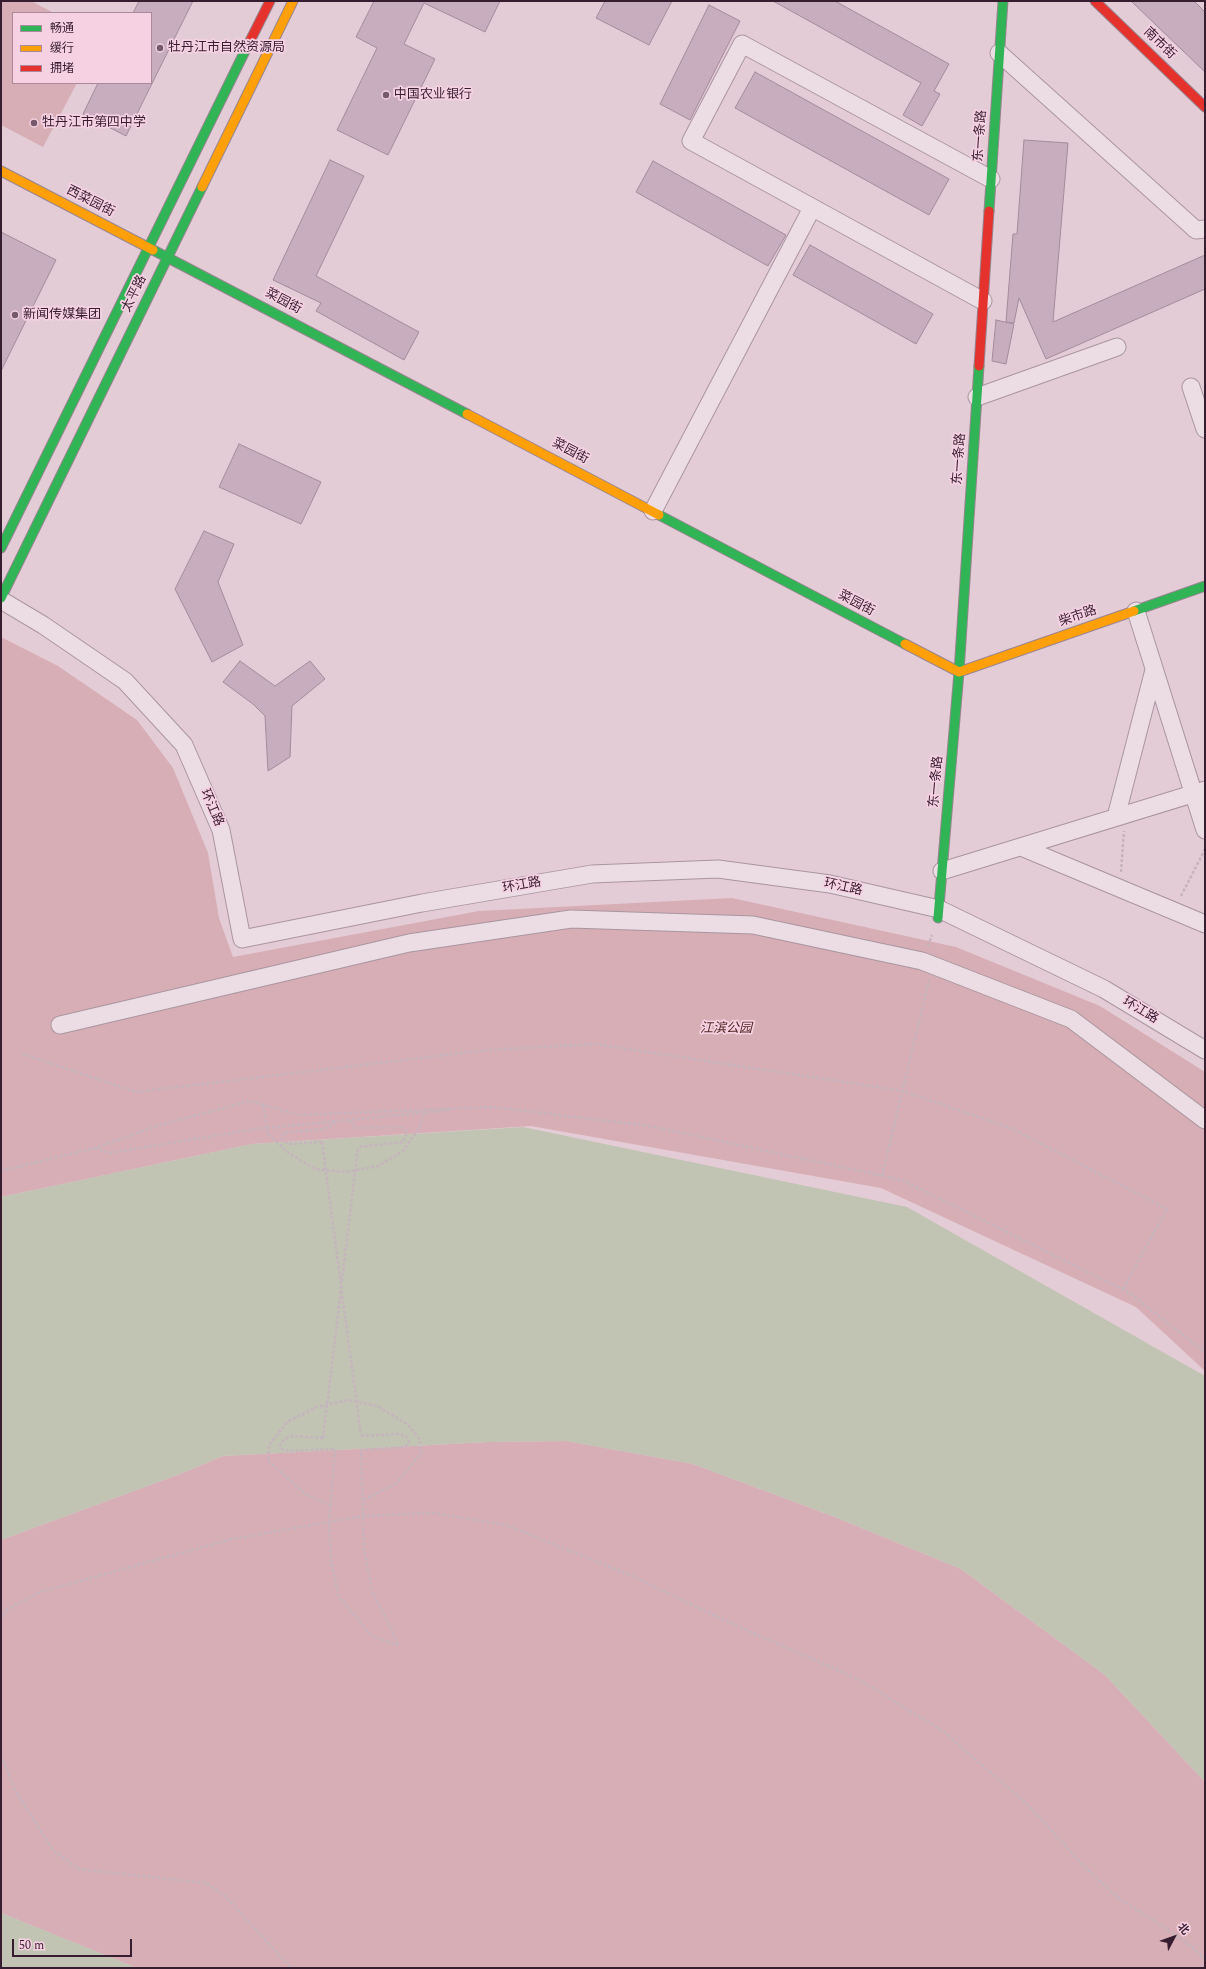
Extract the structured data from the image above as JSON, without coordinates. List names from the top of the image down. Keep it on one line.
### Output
{"streets":{"street":["南市街","东一条路","西菜园街","太平路","菜园街","柴市路","环江路"]},"crossings":[["东一条路","菜园街"],["东一条路","柴市路"],["东一条路","环江路"],["西菜园街","太平路"],["西菜园街","菜园街"],["太平路","菜园街"],["太平路","环江路"],["菜园街","柴市路"]],"parks":["江滨公园"],"places":["牡丹江市自然资源局","中国农业银行","牡丹江市第四中学","新闻传媒集团"],"legend":["畅通","缓行","拥堵"],"scale_bar":"50 m","north":"top right"}
